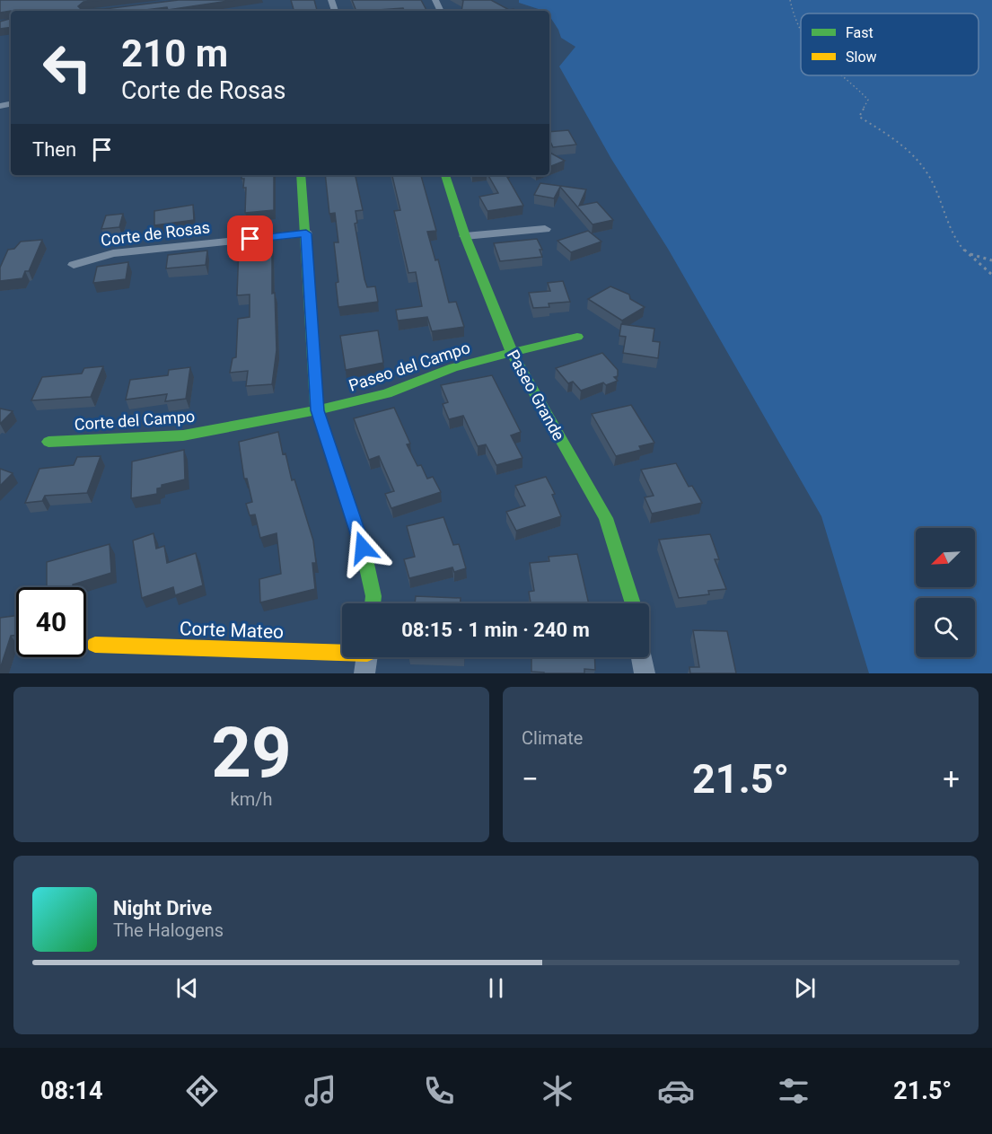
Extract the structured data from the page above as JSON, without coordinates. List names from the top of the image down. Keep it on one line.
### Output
{"streets":{"street":["Corte de Rosas","Paseo del Campo","Paseo Grande","Corte del Campo","Corte Mateo"]},"crossings":[["Paseo del Campo","Paseo Grande"],["Paseo del Campo","Corte del Campo"]],"legend":["Fast","Slow"],"north":"bottom left","page":{"turn":["210 m","Corte de Rosas"],"then":"Then","limit":"40","trip":"08:15 · 1 min · 240 m","tile":[["29","km/h"],"Climate"],"heat":["−","21.5°","+"],"song":["Night Drive","The Halogens"],"tabs":["08:14","21.5°"]}}
